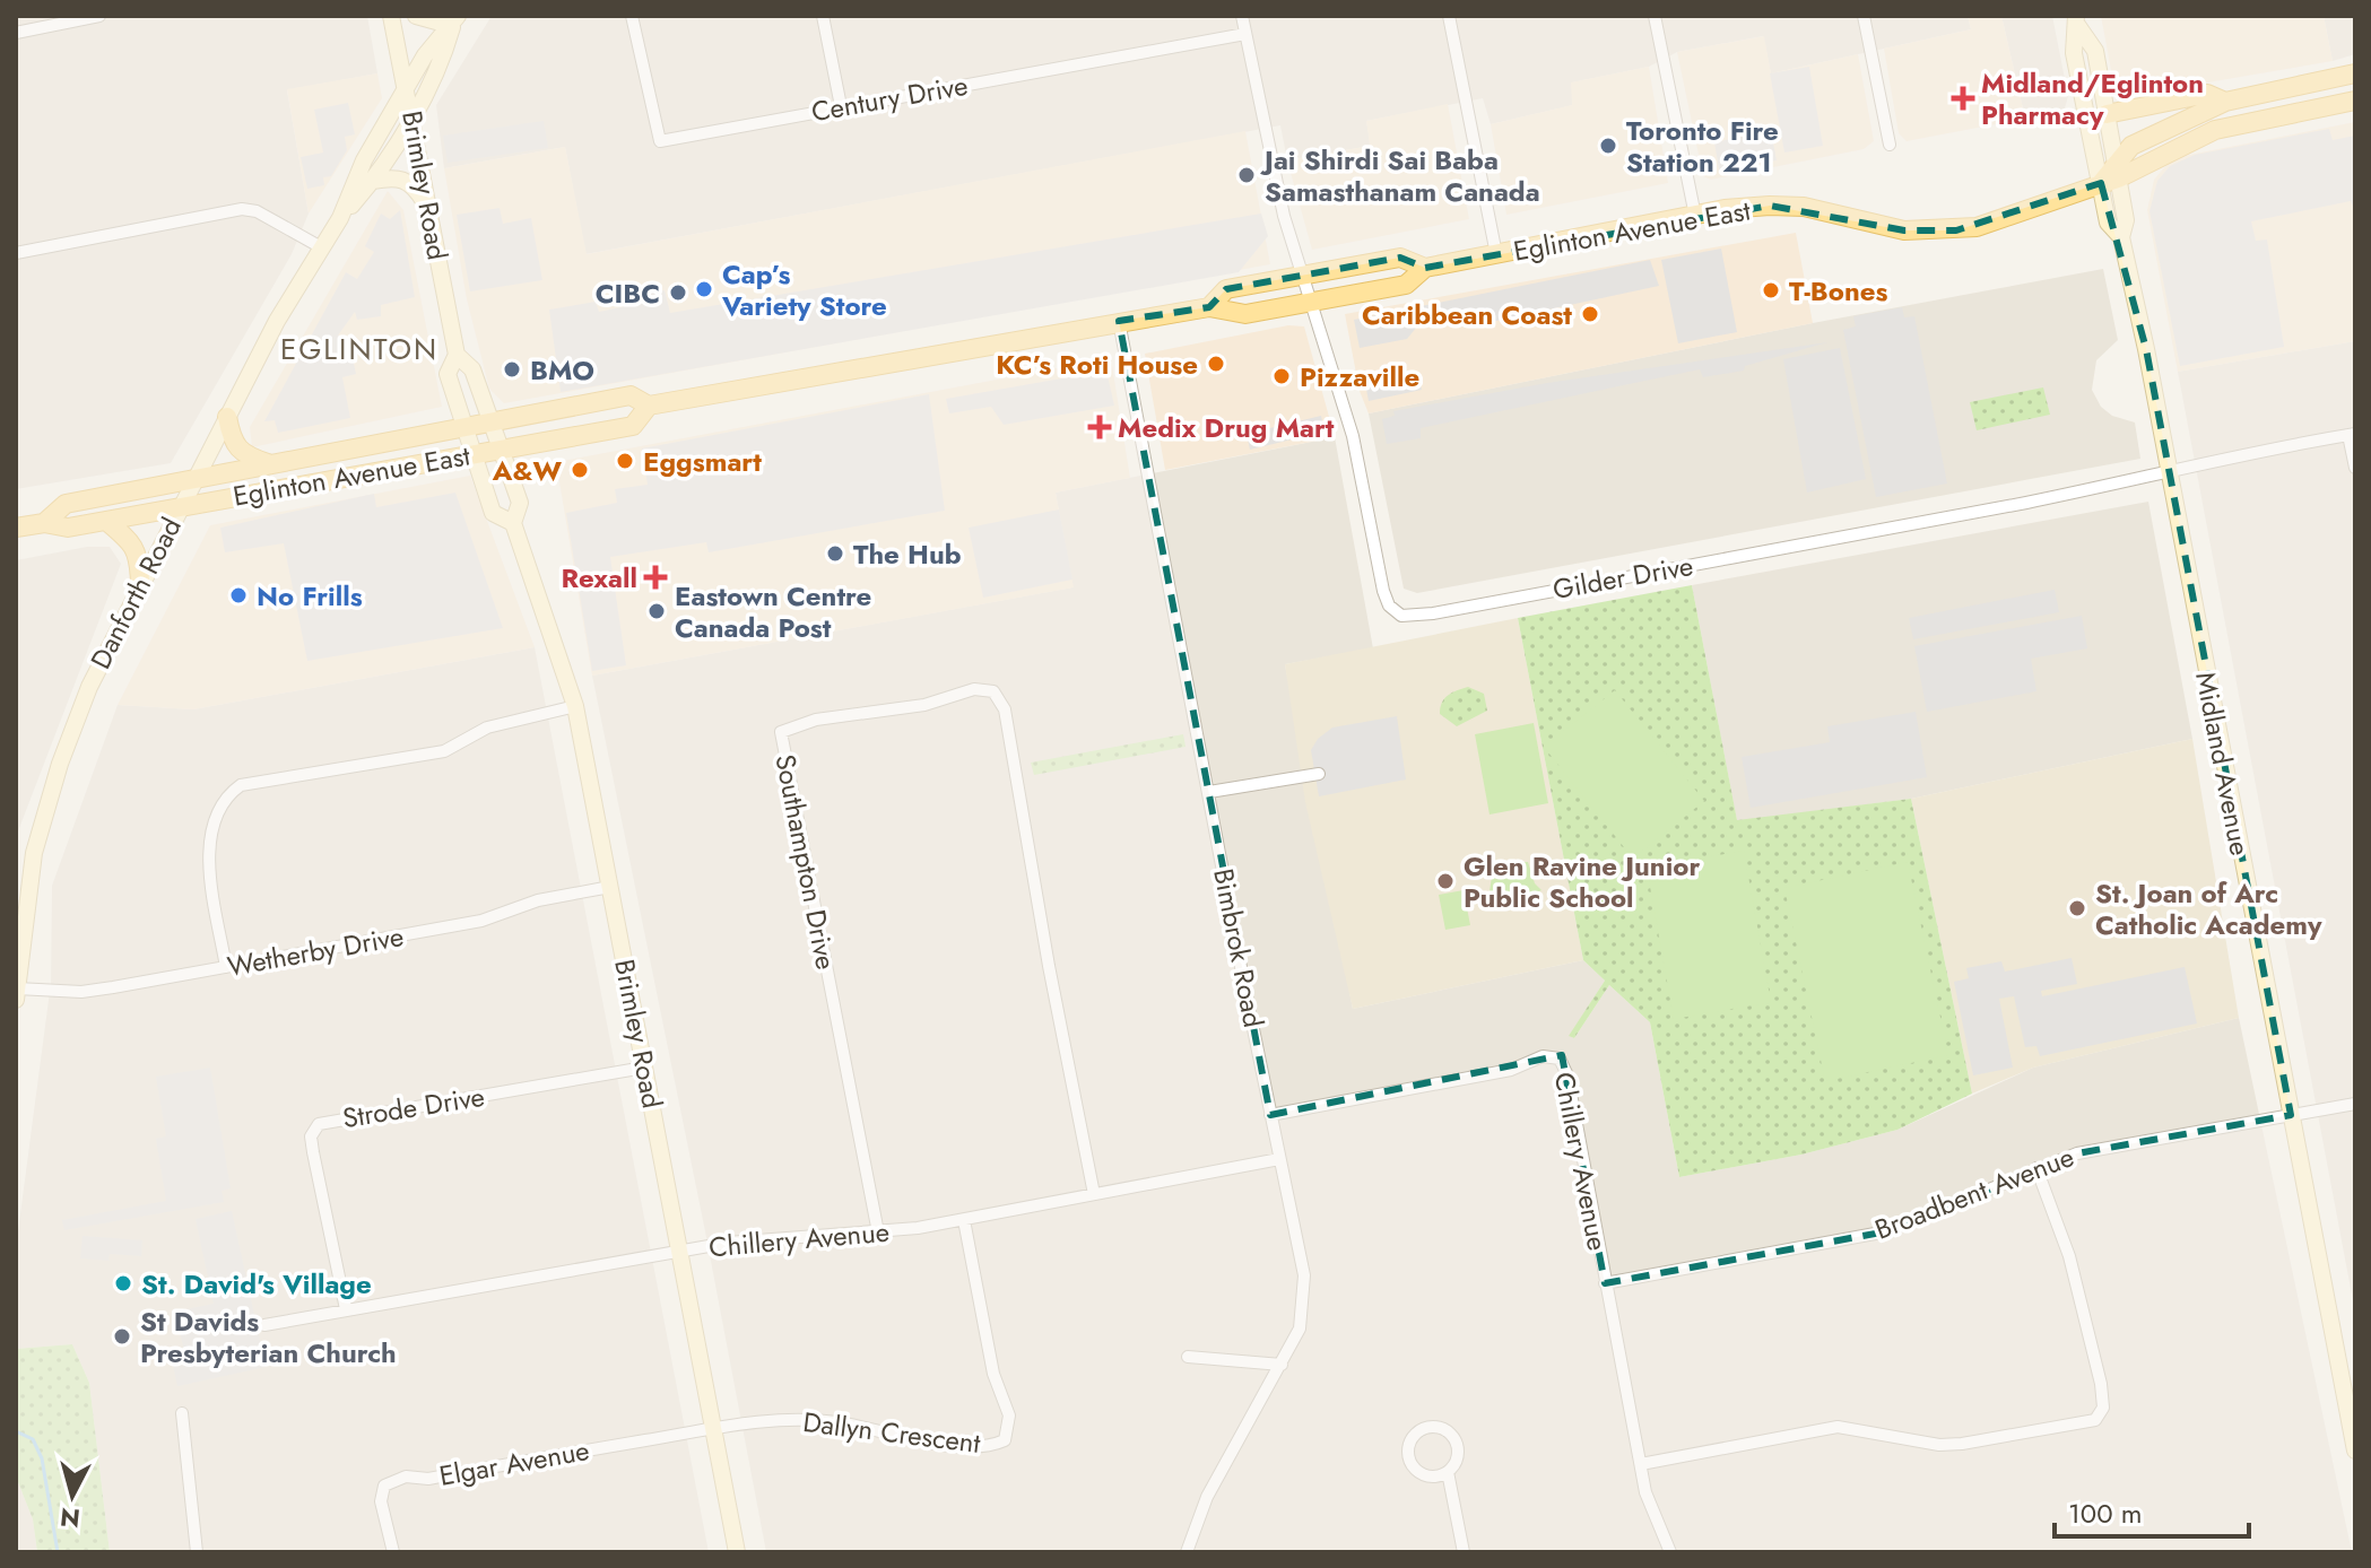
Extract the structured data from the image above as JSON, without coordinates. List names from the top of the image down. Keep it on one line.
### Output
{"streets":{"main road":["Brimley Road","Eglinton Avenue East","Danforth Road","Midland Avenue"],"street":["Century Drive","Gilder Drive","Southampton Drive","Bimbrok Road","Wetherby Drive","Strode Drive","Chillery Avenue","Broadbent Avenue","Dallyn Crescent","Elgar Avenue"]},"crossings":[["Brimley Road","Eglinton Avenue East"],["Brimley Road","Danforth Road"],["Brimley Road","Wetherby Drive"],["Brimley Road","Strode Drive"],["Brimley Road","Chillery Avenue"],["Brimley Road","Dallyn Crescent"],["Brimley Road","Elgar Avenue"],["Eglinton Avenue East","Gilder Drive"],["Eglinton Avenue East","Danforth Road"],["Eglinton Avenue East","Midland Avenue"],["Eglinton Avenue East","Bimbrok Road"],["Gilder Drive","Midland Avenue"],["Danforth Road","Wetherby Drive"],["Midland Avenue","Broadbent Avenue"],["Southampton Drive","Chillery Avenue"],["Bimbrok Road","Chillery Avenue"],["Strode Drive","Chillery Avenue"],["Chillery Avenue","Broadbent Avenue"],["Chillery Avenue","Dallyn Crescent"],["Dallyn Crescent","Elgar Avenue"]],"districts":["EGLINTON"],"places":{"health":["Midland/Eglinton Pharmacy","Medix Drug Mart","Rexall"],"other":["Toronto Fire Station 221","Jai Shirdi Sai Baba Samasthanam Canada","Cap’s Variety Store","T-Bones","CIBC","Caribbean Coast","KC’s Roti House","BMO","Pizzaville","Eggsmart","A&W","The Hub","No Frills","Eastown Centre Canada Post","Glen Ravine Junior Public School","St. Joan of Arc Catholic Academy","St. David's Village","St Davids Presbyterian Church"]},"scale_bar":"100 m","north":"bottom"}
